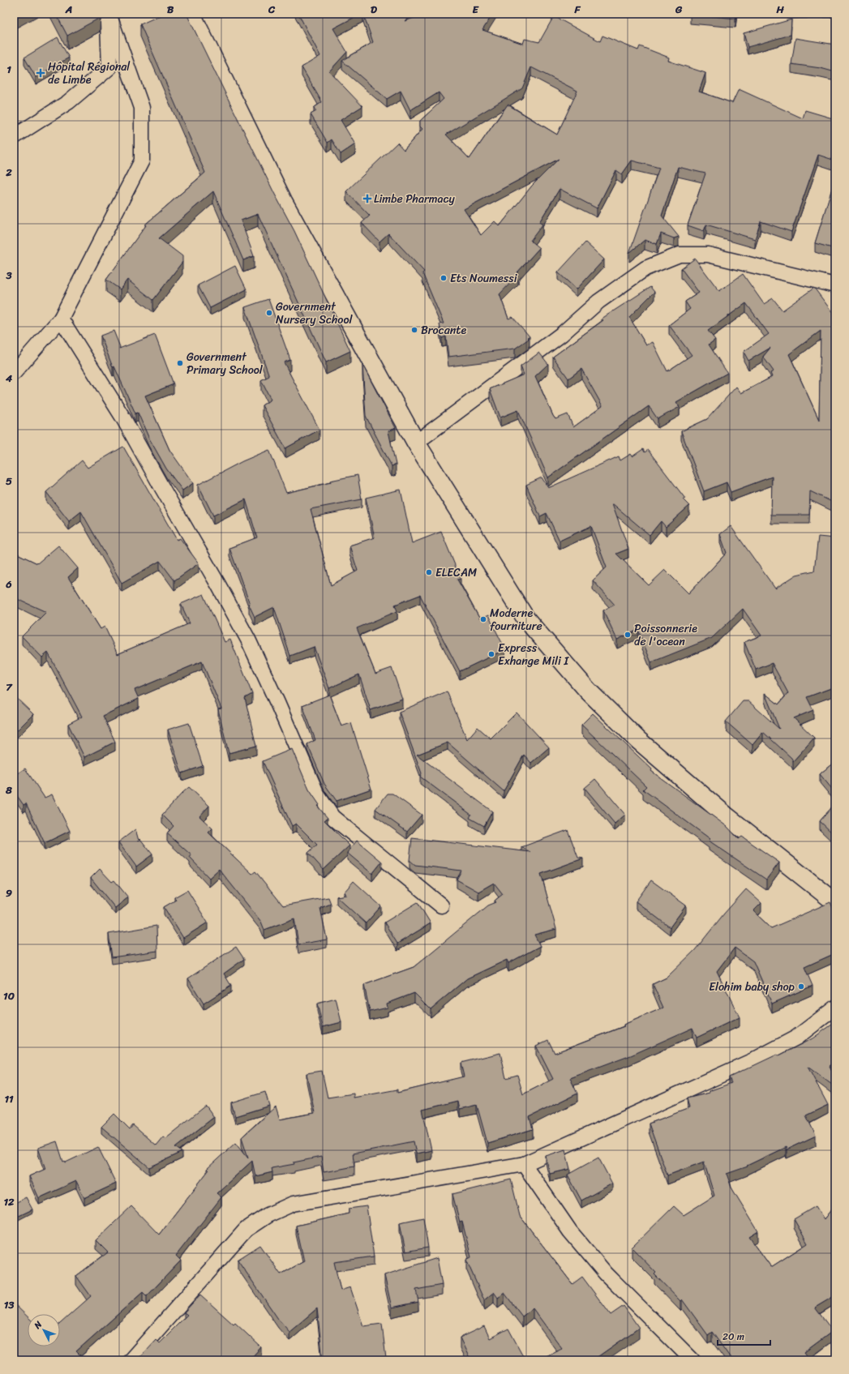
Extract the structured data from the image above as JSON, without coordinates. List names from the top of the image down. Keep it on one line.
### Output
{"places":{"health":["Hôpital Régional de Limbe","Limbe Pharmacy"],"other":["Ets Noumessi","Government Nursery School","Brocante","Government Primary School","ELECAM","Moderne fourniture","Poissonnerie de l'ocean","Express Exhange Mili I","Elohim baby shop"]},"scale_bar":"20 m","north":"top left","grid":{"columns":["A","B","C","D","E","F","G","H"],"rows":["1","2","3","4","5","6","7","8","9","10","11","12","13"]}}
